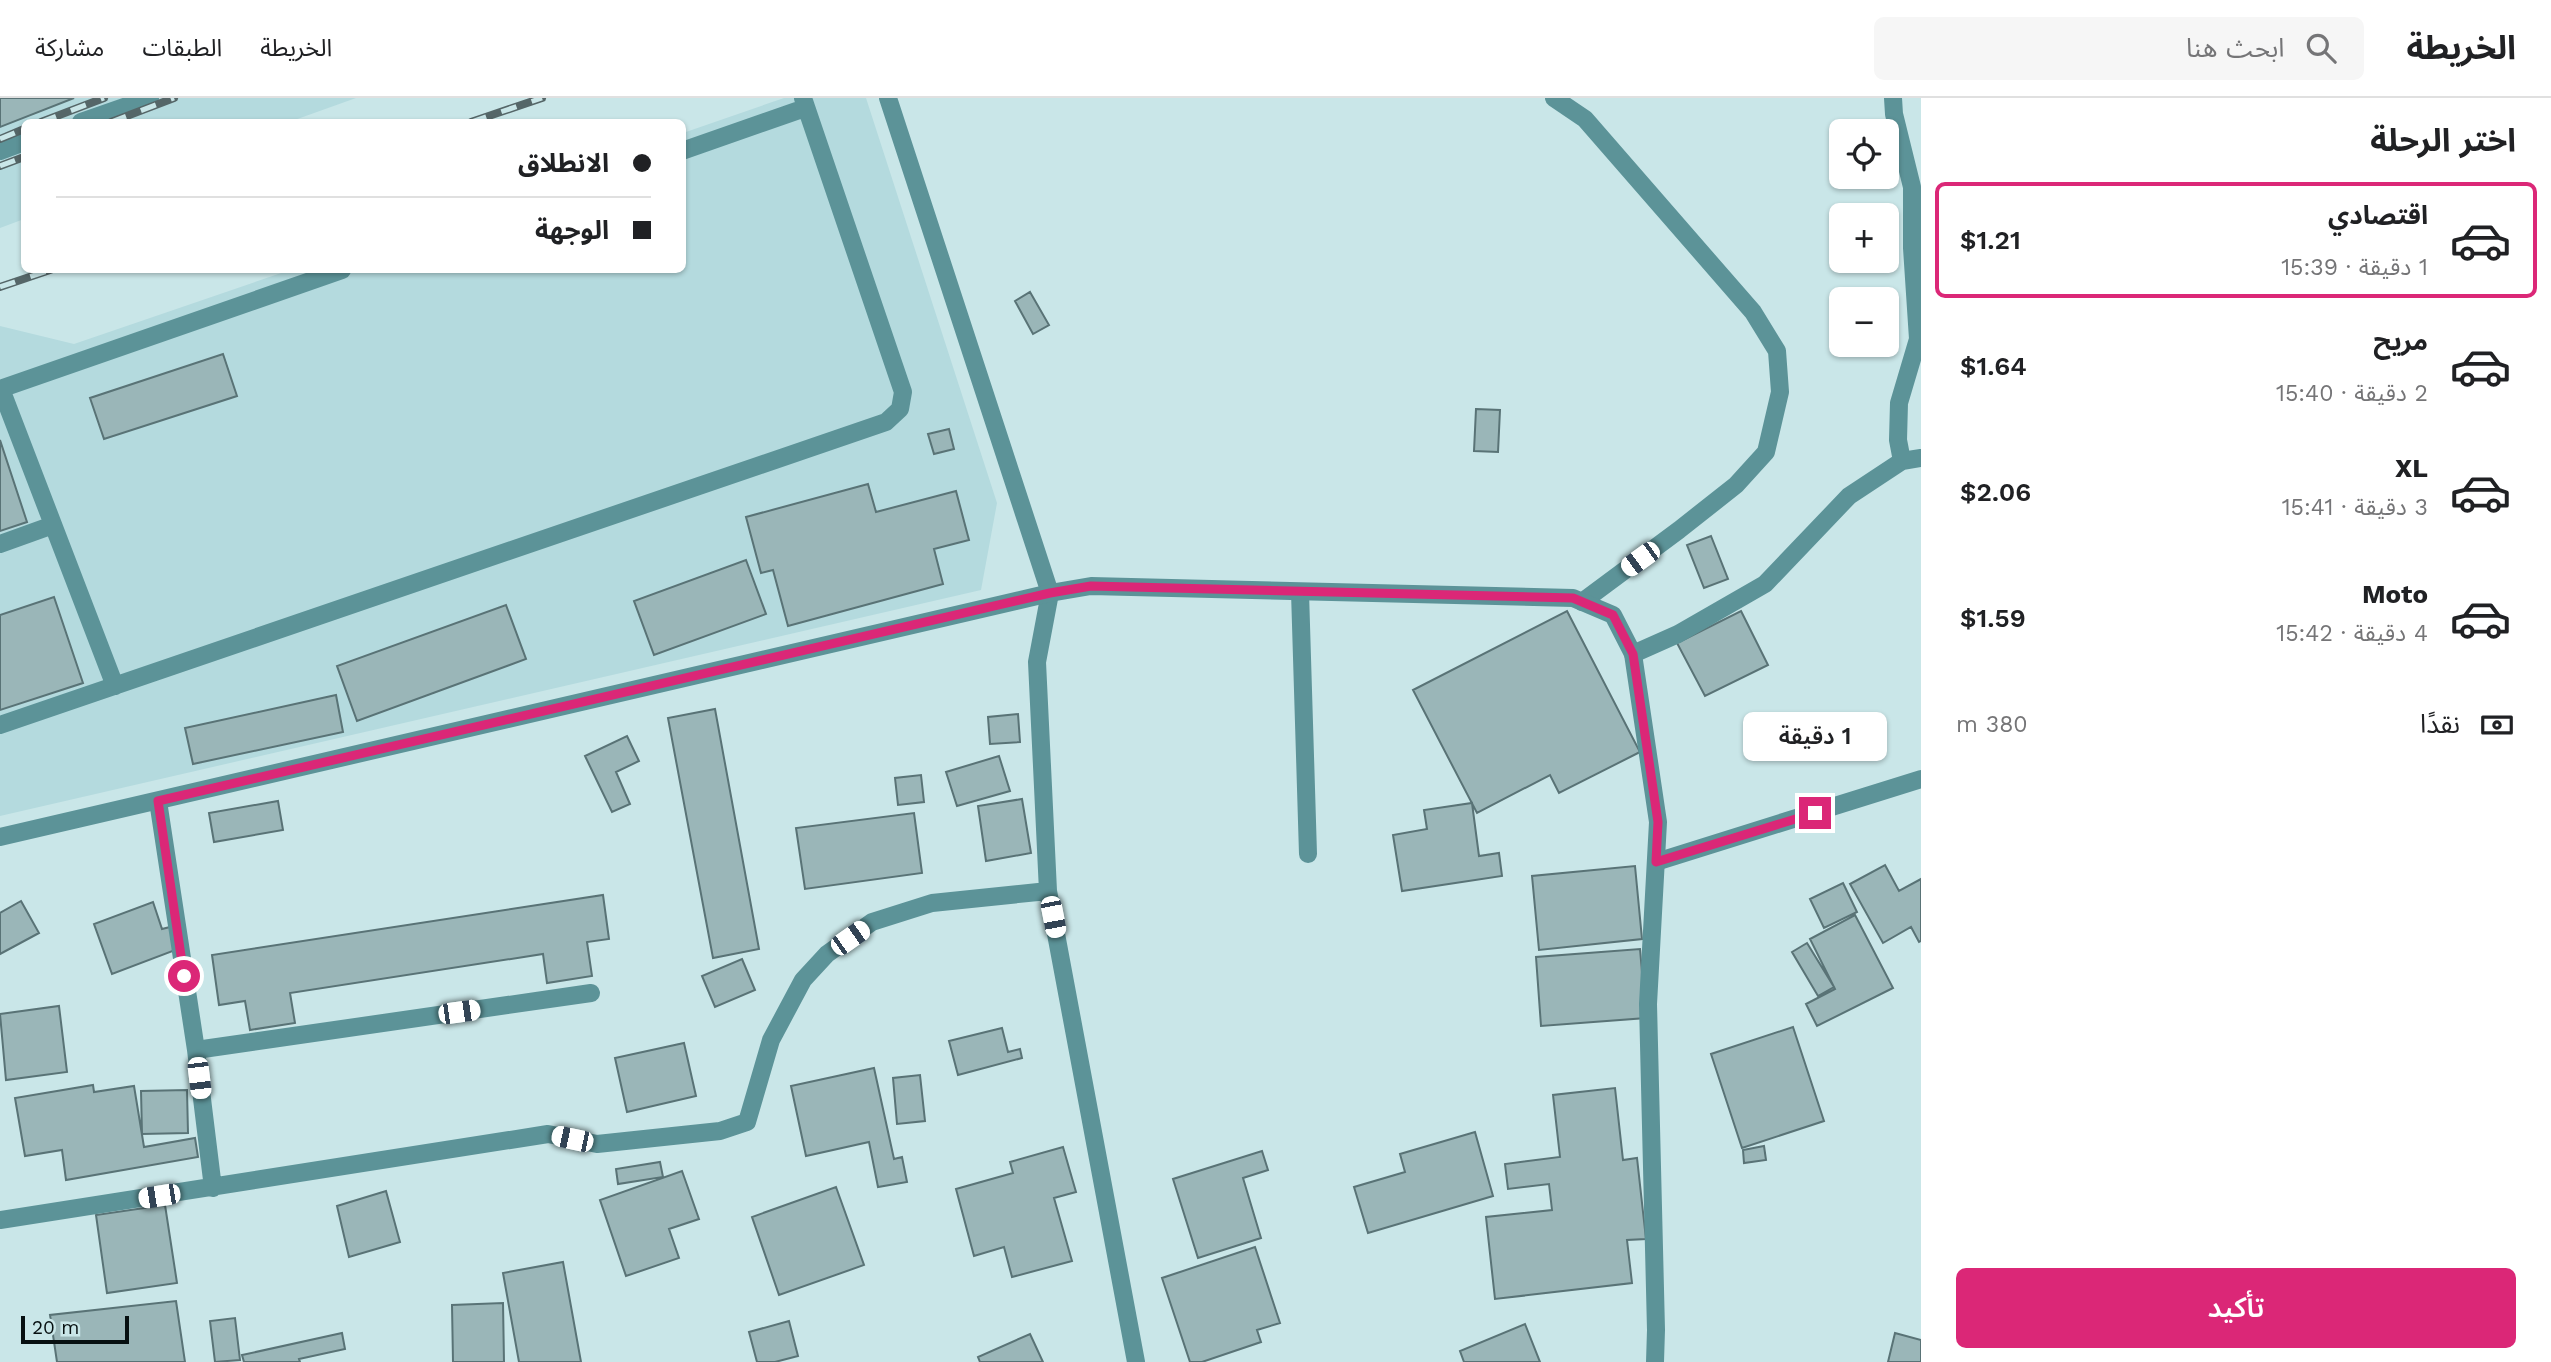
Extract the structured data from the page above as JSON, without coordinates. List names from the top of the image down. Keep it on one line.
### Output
{"scale_bar":"20 m","page":{"header":"الخريطة","search":"ابحث هنا","nav":["الخريطة","الطبقات","مشاركة"],"heading":"اختر الرحلة","map_buttons":["+","−"],"banner":["الانطلاق","الوجهة"],"list":[{"name":"اقتصادي","note":"1 دقيقة · 15:39","value":"$1.21"},{"name":"مريح","note":"2 دقيقة · 15:40","value":"$1.64"},{"name":"XL","note":"3 دقيقة · 15:41","value":"$2.06"},{"name":"Moto","note":"4 دقيقة · 15:42","value":"$1.59"}],"pay":["نقدًا","380 m"],"bubble":"1 دقيقة","buttons":"تأكيد","scale":"20 m"}}
